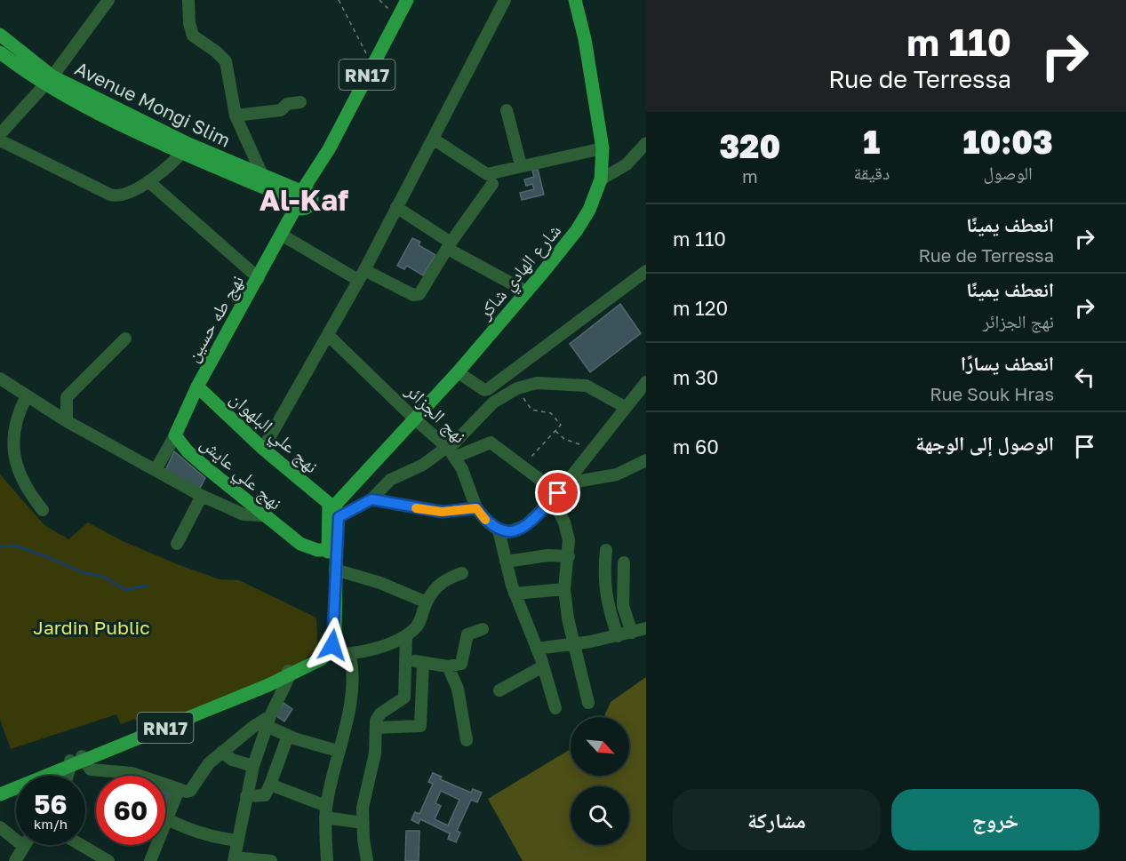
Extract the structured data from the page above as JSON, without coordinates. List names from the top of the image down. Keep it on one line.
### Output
{"streets":{"main road":["RN17","Avenue Mongi Slim","شارع الهادي شاكر","نهج طه حسين","نهج علي البلهوان","نهج علي عايش"],"street":["نهج الجزائر"]},"crossings":[["Avenue Mongi Slim","نهج طه حسين"],["شارع الهادي شاكر","نهج الجزائر"],["شارع الهادي شاكر","نهج علي البلهوان"],["نهج طه حسين","نهج علي البلهوان"],["نهج طه حسين","نهج علي عايش"],["نهج علي البلهوان","نهج علي عايش"]],"districts":["Al-Kaf"],"parks":["Jardin Public"],"north":"bottom right","page":{"turn":["110 m","Rue de Terressa"],"eta":["10:03","الوصول","1","دقيقة","320","m"],"list":[{"name":"انعطف يمينًا","note":"Rue de Terressa","value":"110 m"},{"name":"انعطف يمينًا","note":"نهج الجزائر","value":"120 m"},{"name":"انعطف يسارًا","note":"Rue Souk Hras","value":"30 m"},{"name":"الوصول إلى الوجهة","value":"60 m"}],"speed":"56 km/h","limit":"60","buttons":["خروج","مشاركة"]}}
